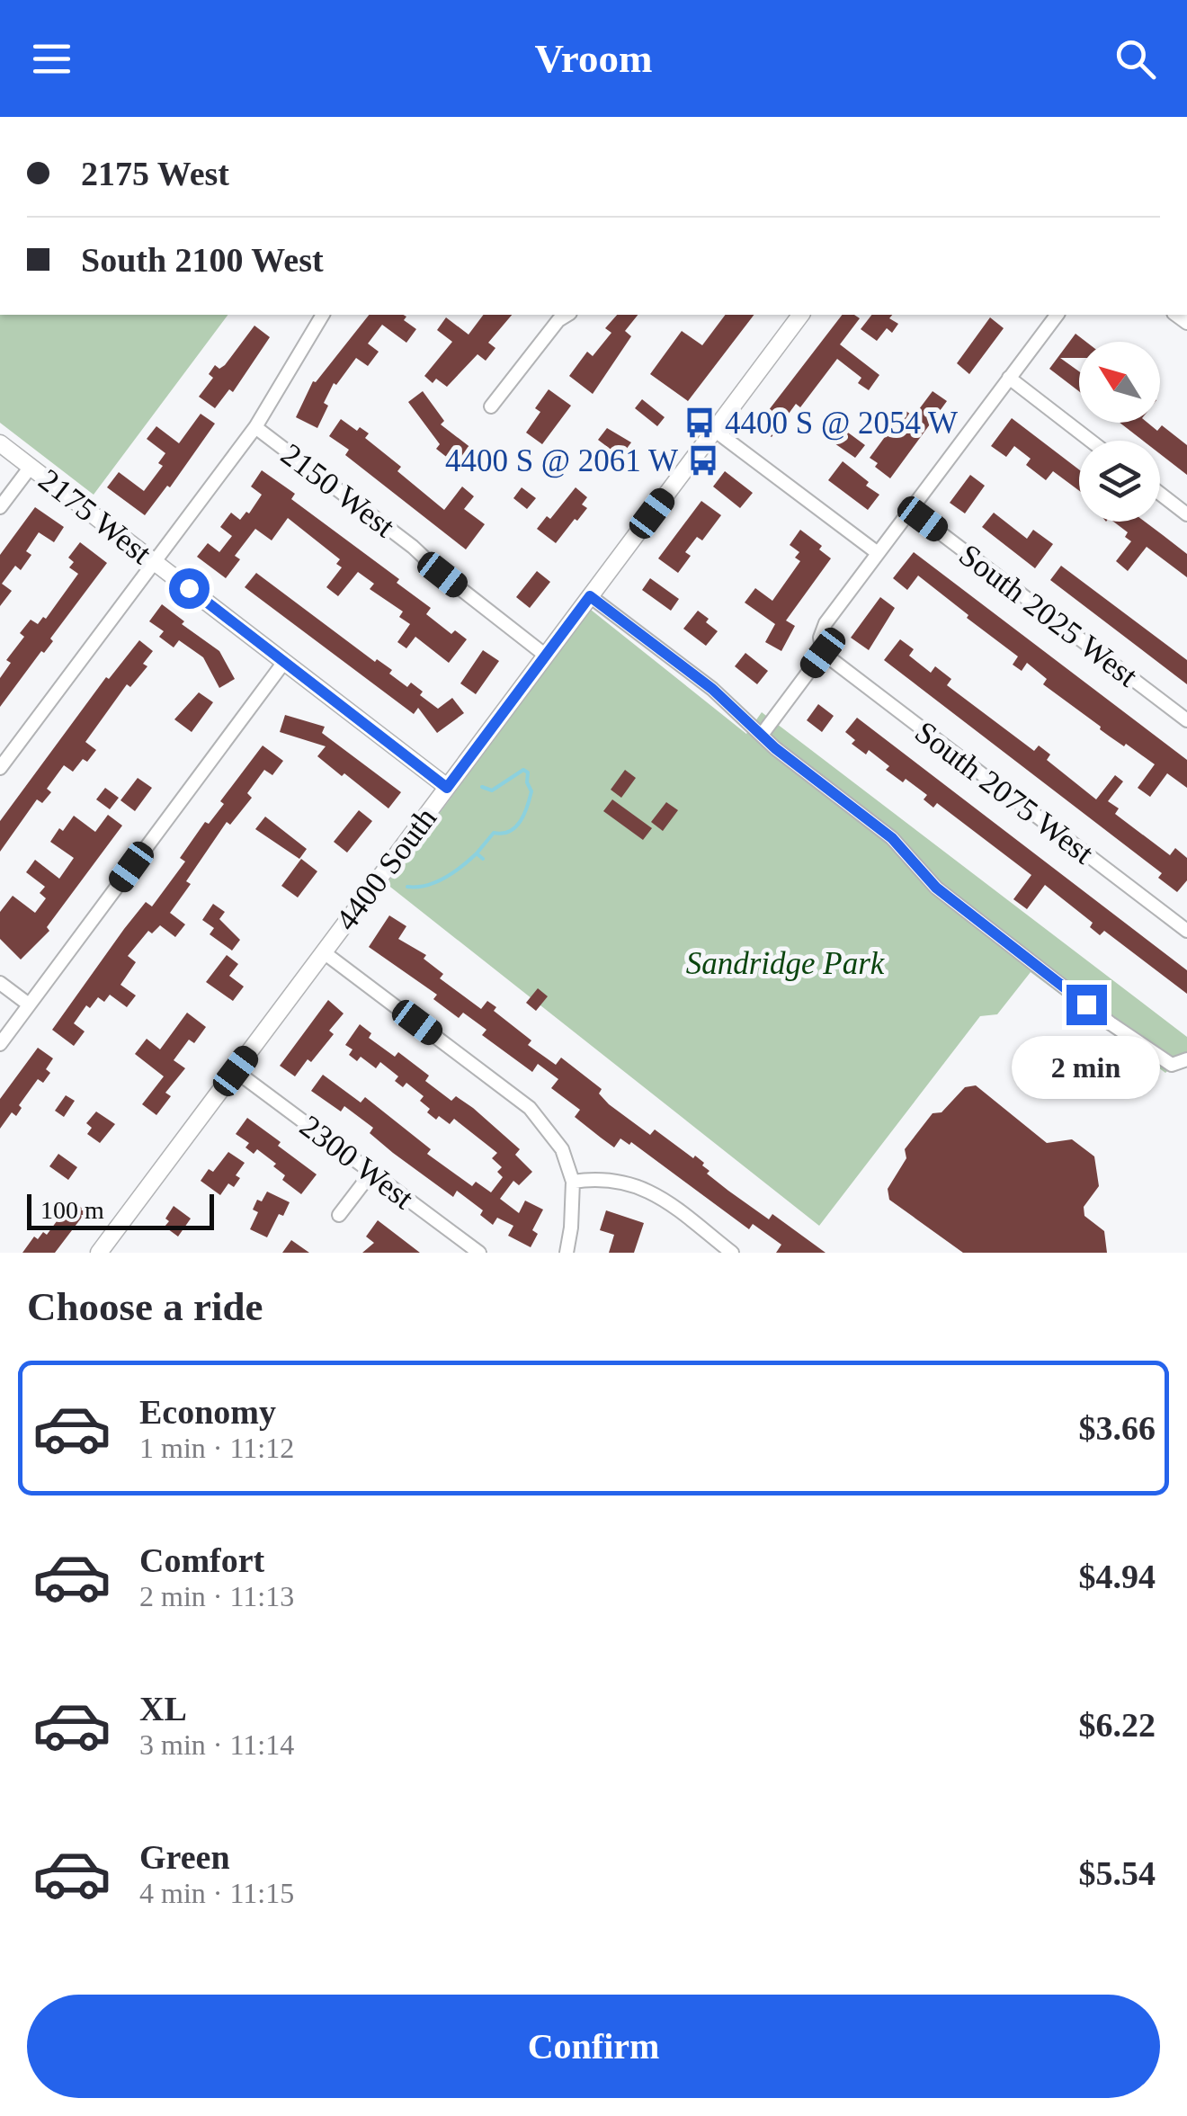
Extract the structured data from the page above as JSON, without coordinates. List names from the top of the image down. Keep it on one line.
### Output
{"streets":{"street":["2150 West","2175 West","South 2025 West","South 2075 West","4400 South","2300 West"]},"crossings":[["2150 West","4400 South"],["2175 West","4400 South"],["4400 South","2300 West"]],"parks":["Sandridge Park"],"places":{"bus stop":["4400 S @ 2054 W","4400 S @ 2061 W"]},"scale_bar":"100 m","north":"top left","page":{"header":"Vroom","banner":["2175 West","South 2100 West"],"bubble":"2 min","scale":"100 m","heading":"Choose a ride","list":[{"name":"Economy","note":"1 min · 11:12","value":"$3.66"},{"name":"Comfort","note":"2 min · 11:13","value":"$4.94"},{"name":"XL","note":"3 min · 11:14","value":"$6.22"},{"name":"Green","note":"4 min · 11:15","value":"$5.54"}],"buttons":"Confirm"}}
